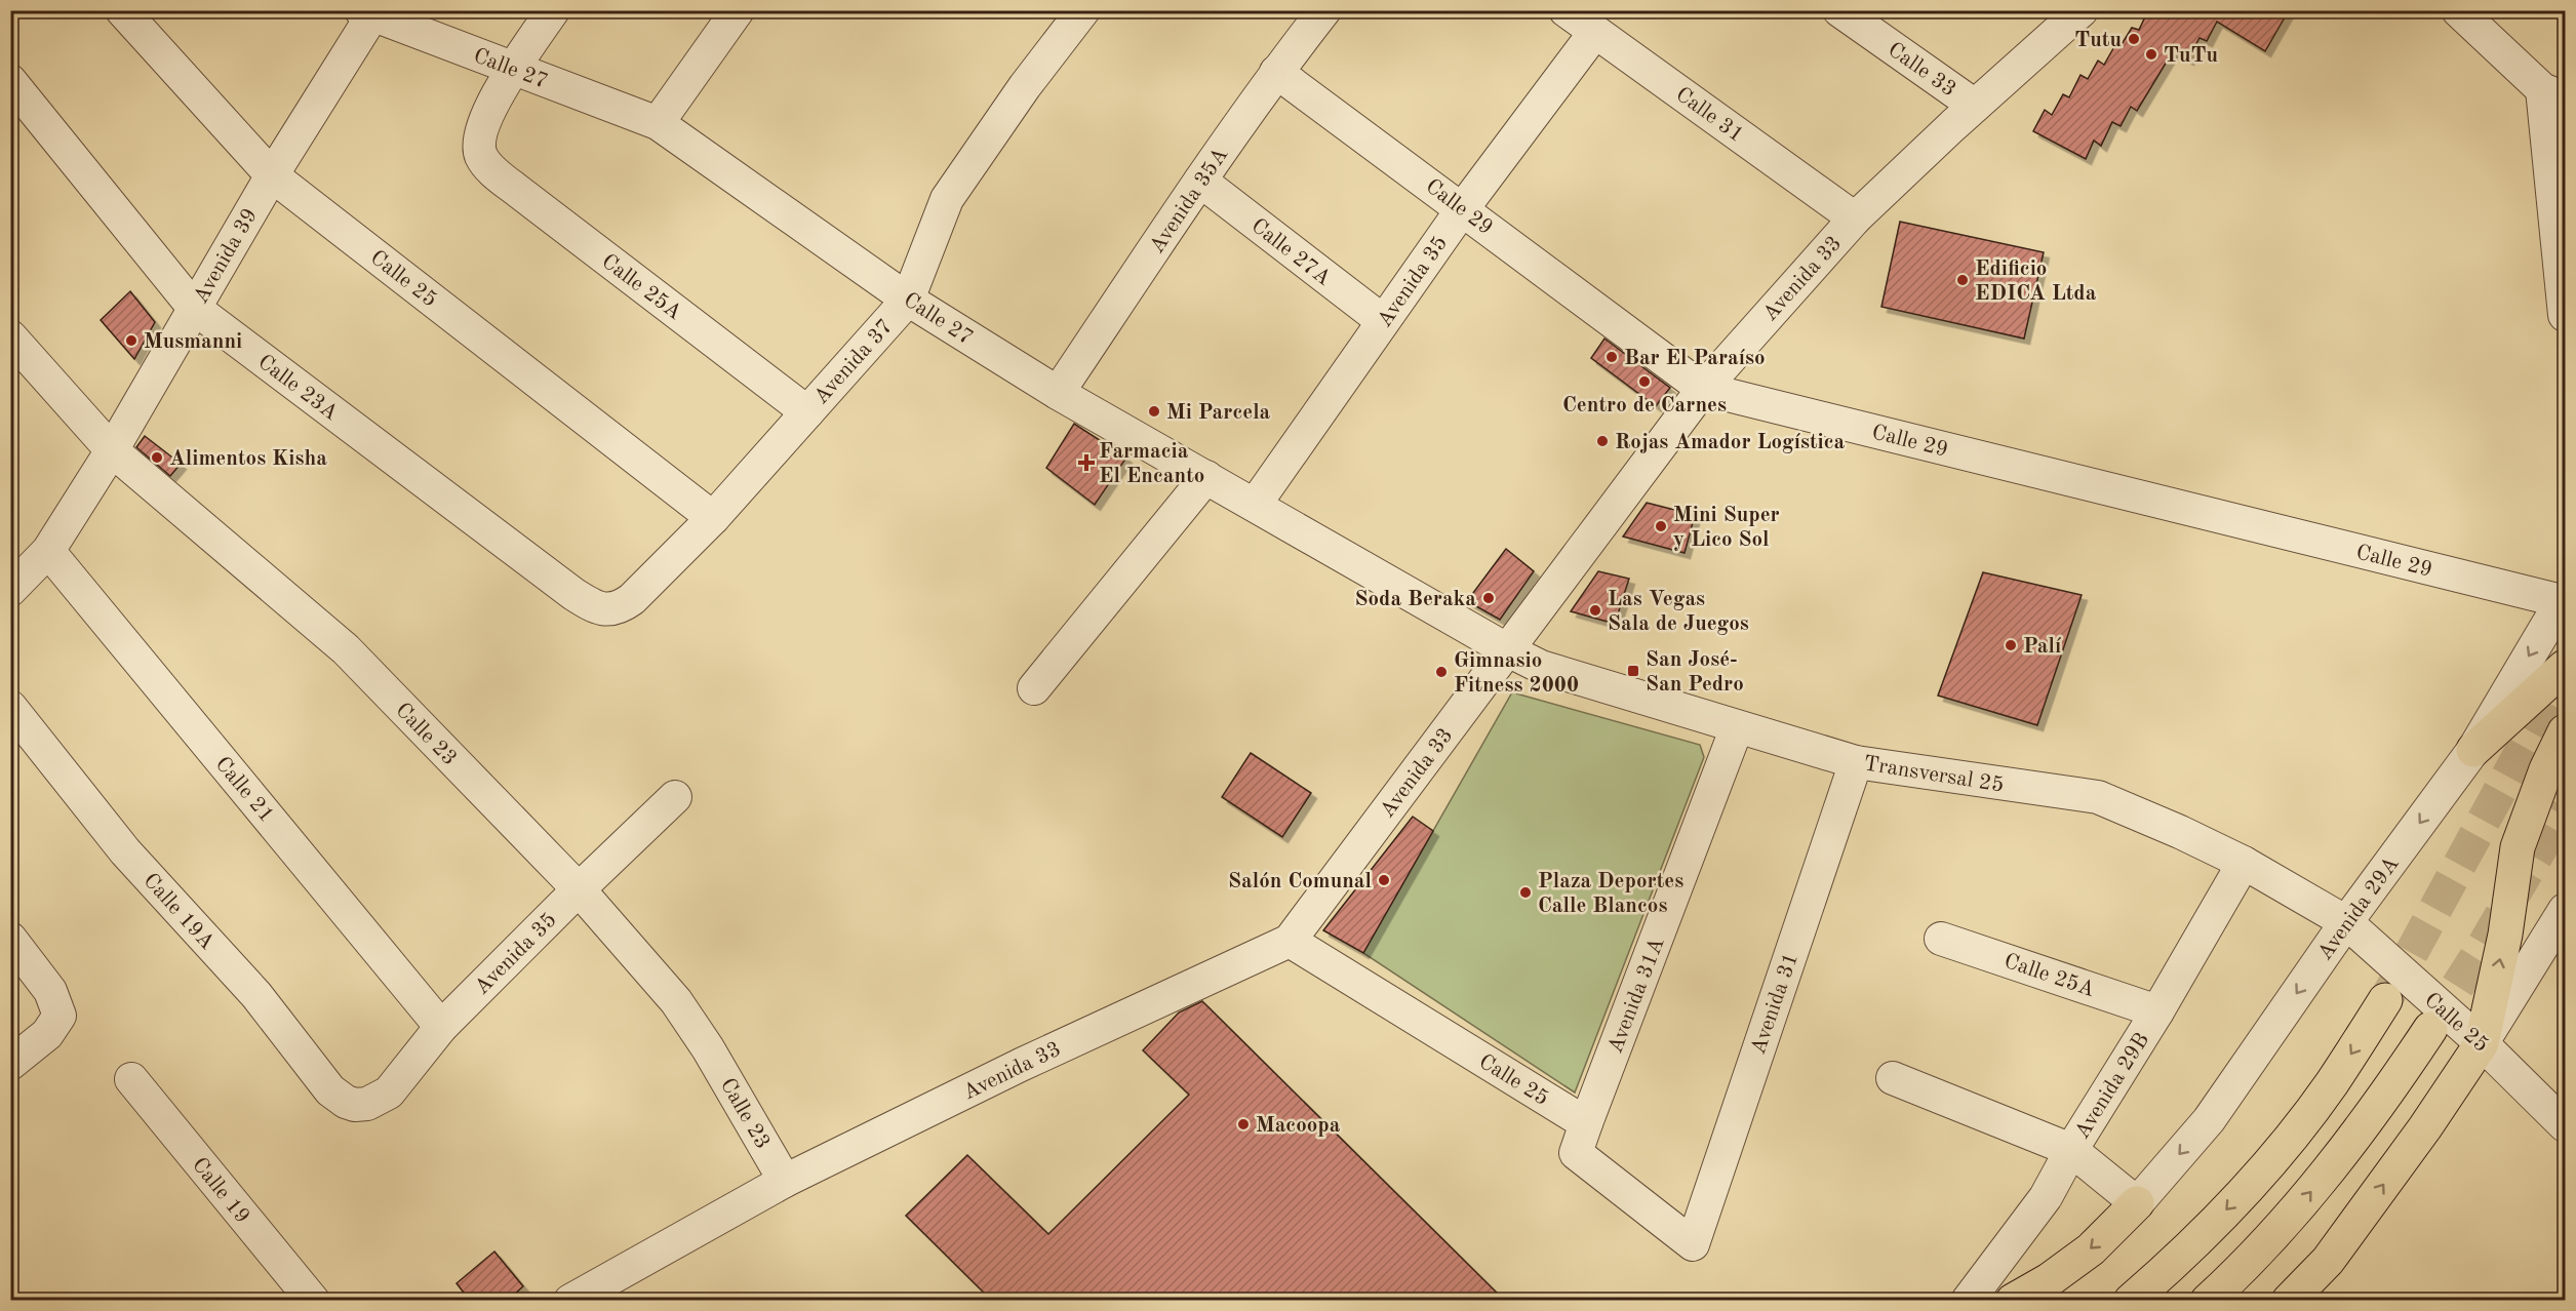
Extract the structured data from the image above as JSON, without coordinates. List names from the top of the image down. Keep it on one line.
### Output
{"streets":{"street":["Calle 27","Calle 33","Calle 31","Avenida 35A","Calle 29","Calle 27A","Avenida 39","Calle 25","Avenida 33","Avenida 35","Calle 25A","Avenida 37","Calle 23A","Calle 23","Transversal 25","Calle 21","Avenida 29A","Calle 19A","Avenida 31A","Avenida 31","Avenida 29B","Calle 19"]},"crossings":[["Calle 27","Avenida 35A"],["Calle 27","Avenida 39"],["Calle 27","Avenida 33"],["Calle 27","Avenida 35"],["Calle 27","Calle 25A"],["Calle 27","Avenida 37"],["Calle 27","Transversal 25"],["Calle 33","Avenida 33"],["Calle 31","Avenida 33"],["Calle 31","Avenida 35"],["Avenida 35A","Calle 29"],["Avenida 35A","Calle 27A"],["Calle 29","Avenida 33"],["Calle 29","Avenida 35"],["Calle 29","Avenida 29A"],["Calle 27A","Avenida 35"],["Avenida 39","Calle 25"],["Avenida 39","Calle 23A"],["Avenida 39","Calle 23"],["Avenida 39","Calle 21"],["Calle 25","Avenida 33"],["Calle 25","Avenida 37"],["Calle 25","Transversal 25"],["Calle 25","Avenida 29A"],["Calle 25","Avenida 31A"],["Calle 25","Avenida 31"],["Avenida 33","Calle 23"],["Avenida 33","Transversal 25"],["Avenida 35","Calle 23"],["Avenida 35","Calle 21"],["Avenida 35","Calle 19A"],["Calle 25A","Avenida 37"],["Calle 25A","Avenida 29B"],["Avenida 37","Calle 23A"],["Transversal 25","Avenida 29A"],["Transversal 25","Avenida 31A"],["Transversal 25","Avenida 31"],["Transversal 25","Avenida 29B"],["Avenida 31A","Avenida 31"]],"one_way":["Avenida 29A"],"places":{"other":["Tutu","TuTu","Edificio EDICA Ltda","Musmanni","Bar El Paraíso","Centro de Carnes","Mi Parcela","Rojas Amador Logística","Alimentos Kisha","Mini Super y Lico Sol","Soda Beraka","Las Vegas Sala de Juegos","Palí","Gimnasio Fitness 2000","Salón Comunal","Plaza Deportes Calle Blancos","Macoopa"],"health":["Farmacia El Encanto"],"transit":["San José- San Pedro"]}}
